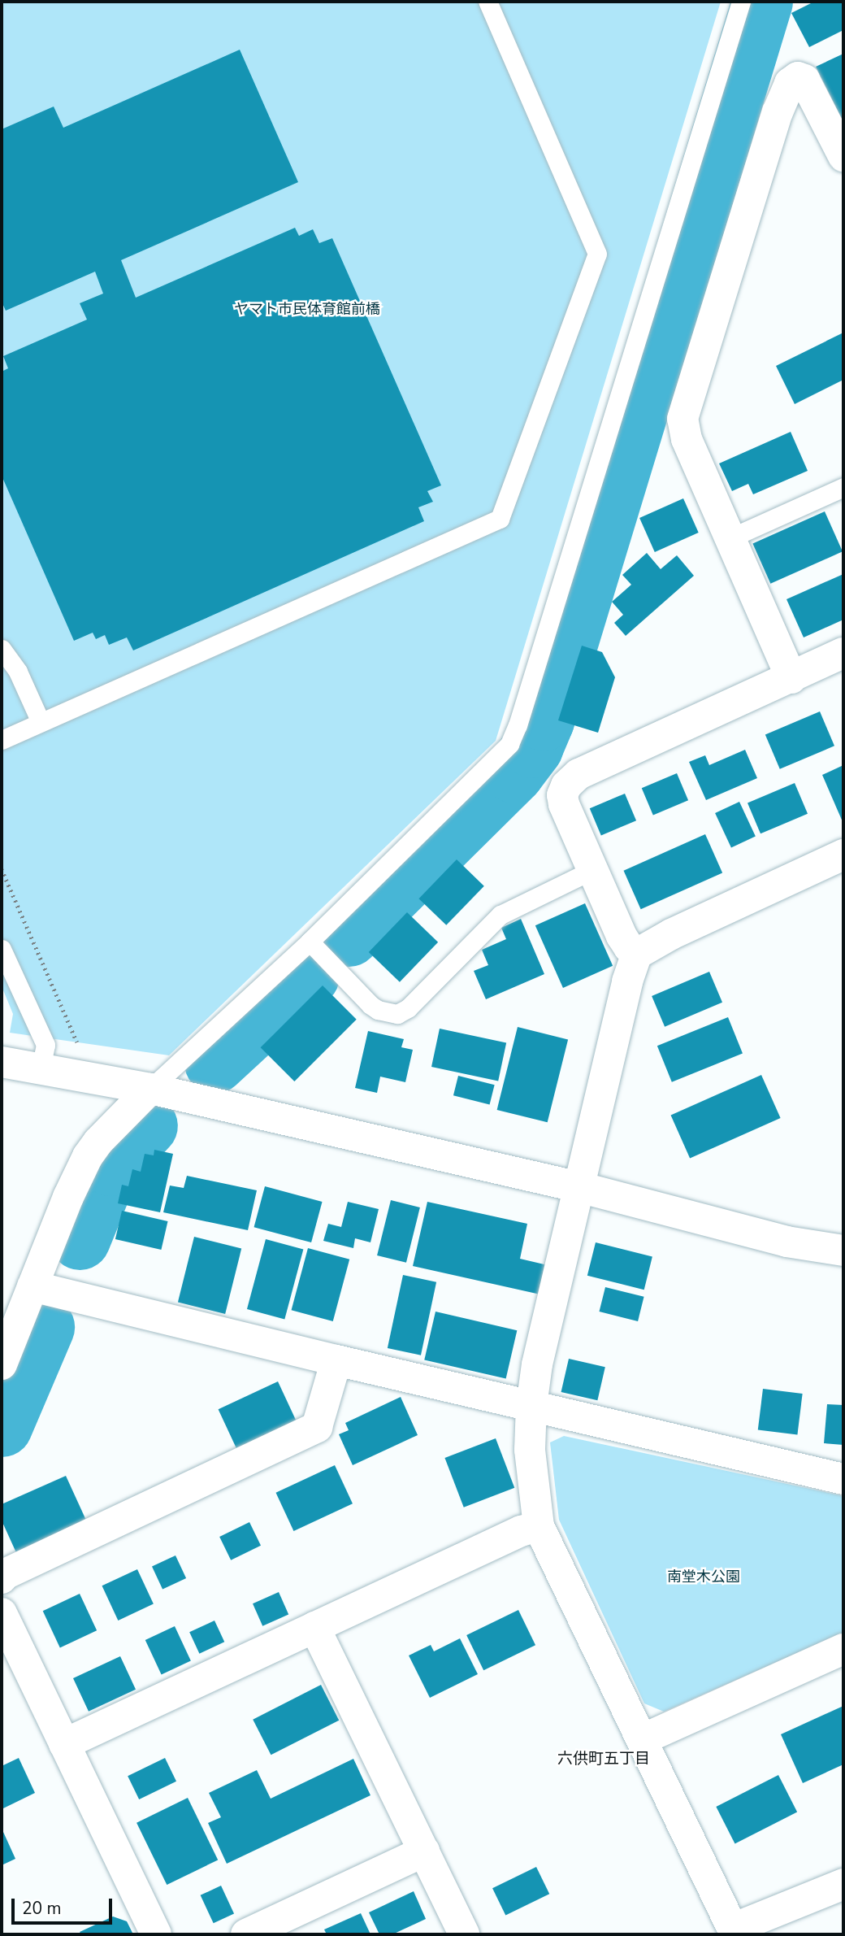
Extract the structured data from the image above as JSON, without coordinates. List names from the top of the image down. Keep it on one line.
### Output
{"districts":["六供町五丁目"],"parks":["ヤマト市民体育館前橋","南堂木公園"],"scale_bar":"20 m"}
